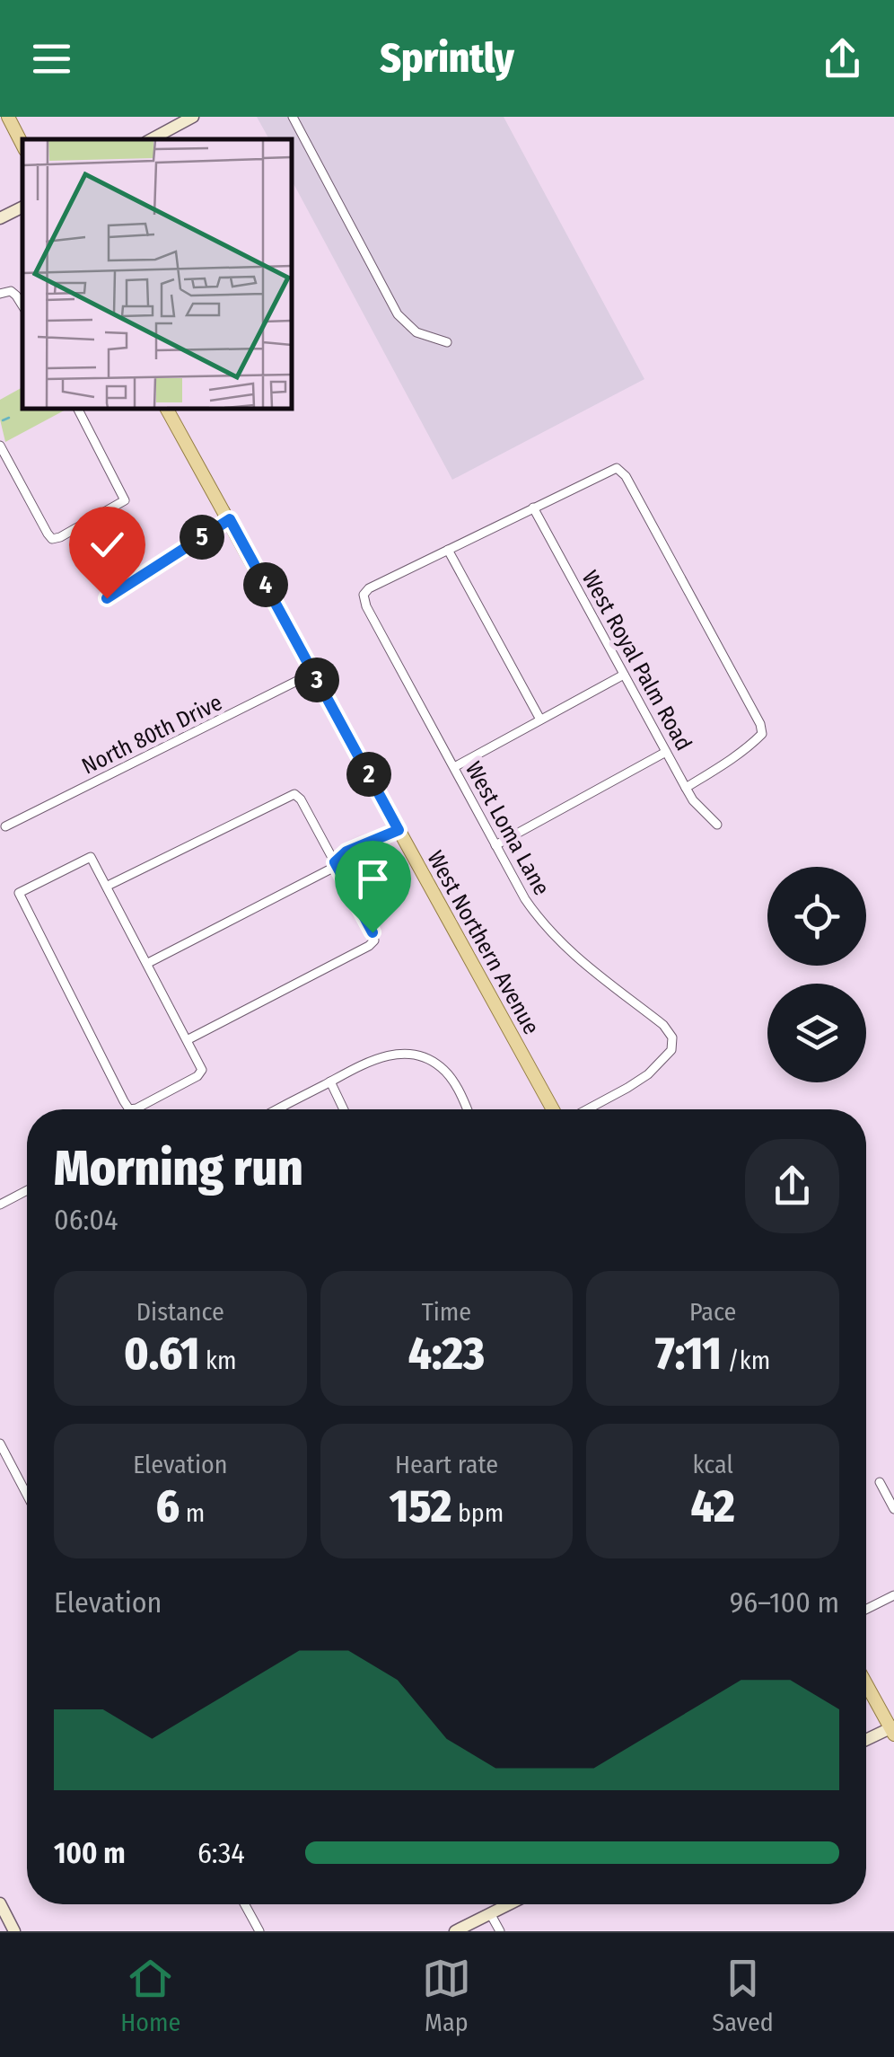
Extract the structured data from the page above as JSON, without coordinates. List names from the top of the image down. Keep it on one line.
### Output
{"streets":{"main road":["West Northern Avenue"],"street":["West Royal Palm Road","North 80th Drive","West Loma Lane"]},"crossings":[["North 80th Drive","West Northern Avenue"]],"page":{"header":"Sprintly","pins":["5","4","3","2"],"heading":["Morning run","06:04"],"stats":[["Distance","0.61 km"],["Time","4:23"],["Pace","7:11 /km"],["Elevation","6 m"],["Heart rate","152 bpm"],["kcal","42"]],"chart":["Elevation","96–100 m"],"list":[{"name":"100 m","note":"6:34"}],"tabs":["Home","Map","Saved"]}}
